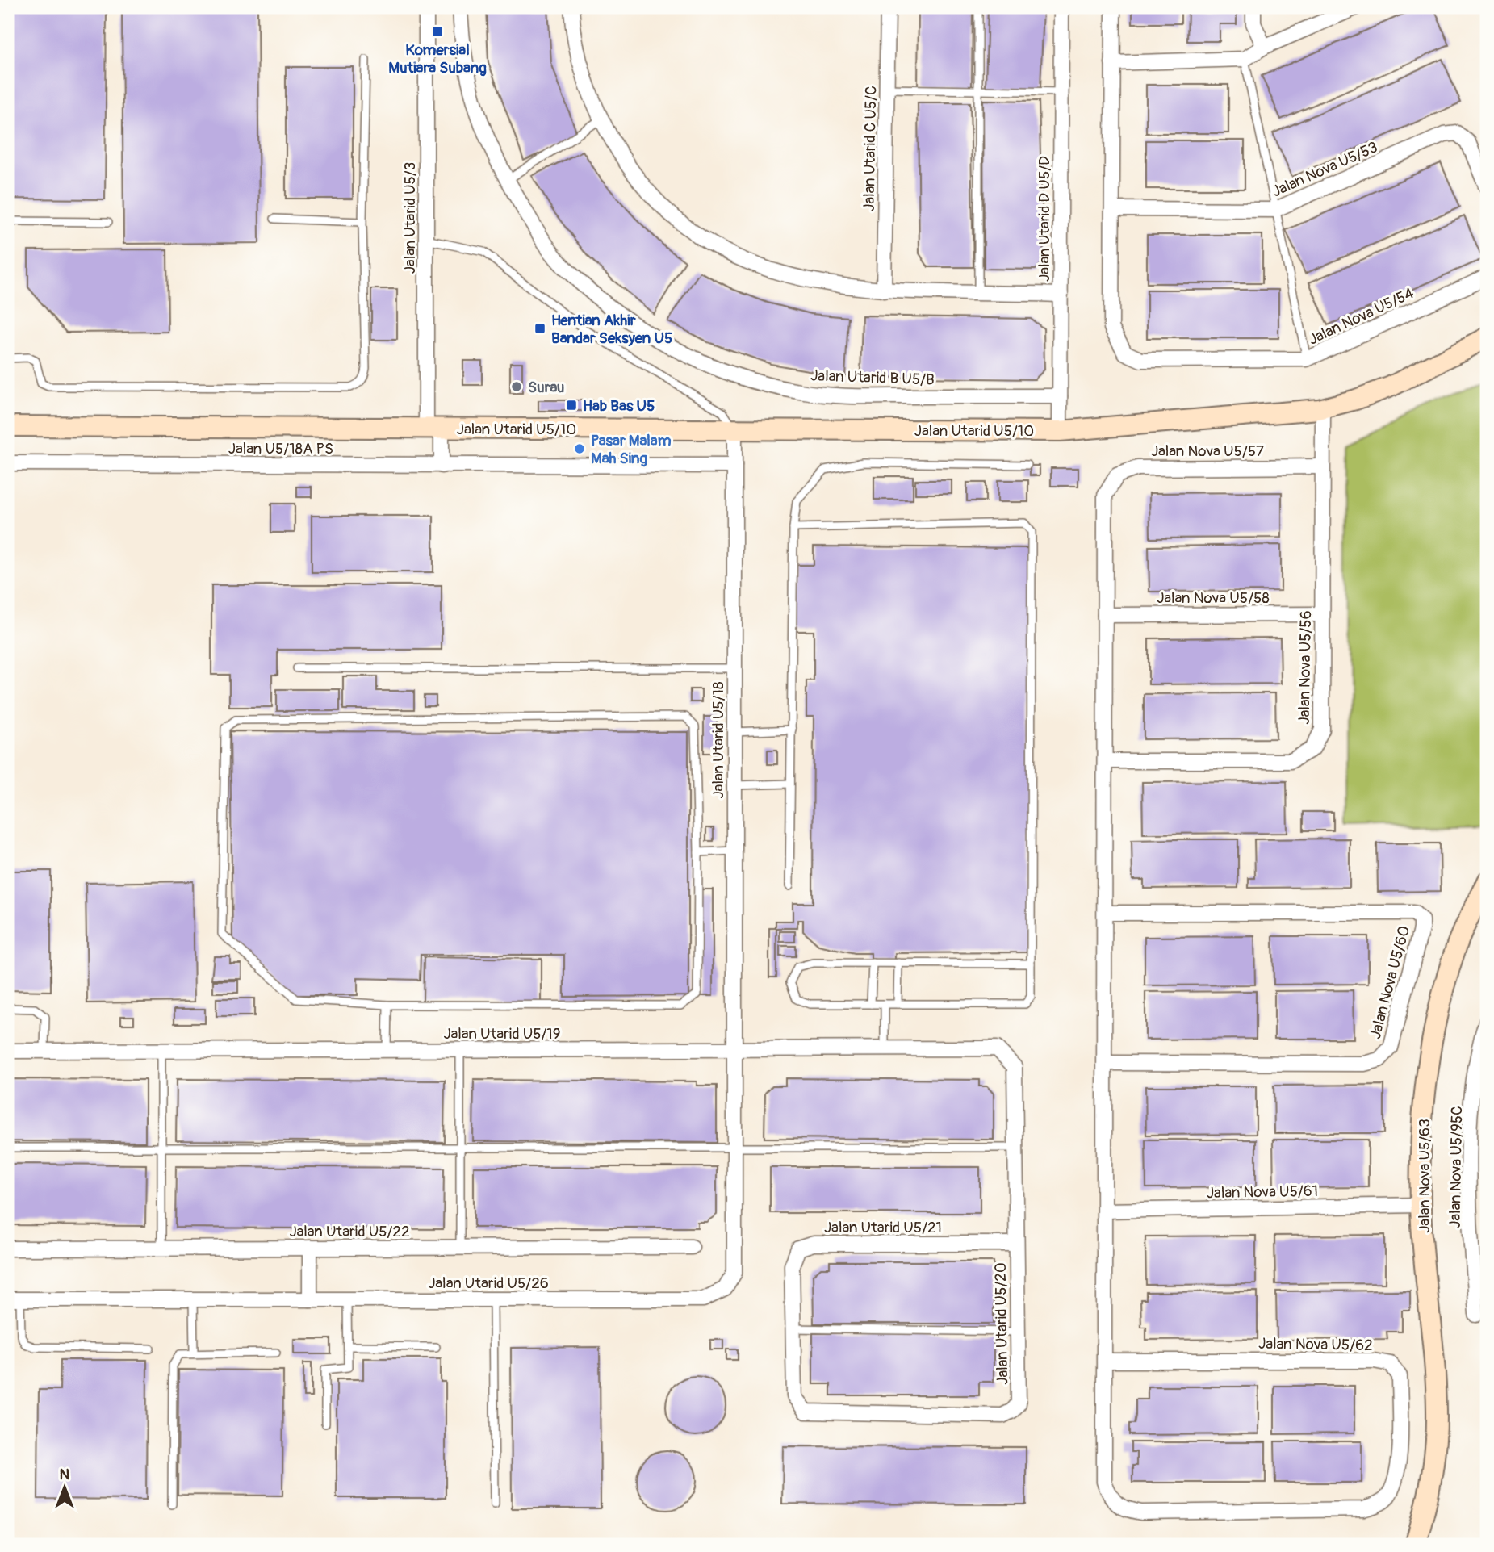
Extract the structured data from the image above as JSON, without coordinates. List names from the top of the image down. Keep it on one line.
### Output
{"streets":{"street":["Jalan Utarid C U5/C","Jalan Nova U5/53","Jalan Utarid U5/3","Jalan Utarid D U5/D","Jalan Nova U5/54","Jalan Utarid B U5/B","Jalan Utarid U5/10","Jalan U5/18A PS","Jalan Nova U5/57","Jalan Nova U5/58","Jalan Nova U5/56","Jalan Utarid U5/18","Jalan Nova U5/60","Jalan Utarid U5/19","Jalan Nova U5/95C","Jalan Nova U5/63","Jalan Nova U5/61","Jalan Utarid U5/21","Jalan Utarid U5/22","Jalan Utarid U5/26","Jalan Utarid U5/20","Jalan Nova U5/62"]},"crossings":[["Jalan Nova U5/53","Jalan Nova U5/54"],["Jalan Utarid U5/3","Jalan Utarid U5/10"],["Jalan Utarid U5/3","Jalan U5/18A PS"],["Jalan Utarid D U5/D","Jalan Utarid B U5/B"],["Jalan Utarid D U5/D","Jalan Utarid U5/10"],["Jalan Utarid U5/10","Jalan Nova U5/56"],["Jalan Utarid U5/10","Jalan Utarid U5/18"],["Jalan U5/18A PS","Jalan Utarid U5/18"],["Jalan Nova U5/57","Jalan Nova U5/58"],["Jalan Nova U5/57","Jalan Nova U5/56"],["Jalan Nova U5/58","Jalan Nova U5/56"],["Jalan Utarid U5/18","Jalan Utarid U5/19"],["Jalan Utarid U5/18","Jalan Utarid U5/26"],["Jalan Utarid U5/19","Jalan Utarid U5/26"],["Jalan Utarid U5/19","Jalan Utarid U5/20"],["Jalan Nova U5/63","Jalan Nova U5/61"],["Jalan Utarid U5/21","Jalan Utarid U5/20"]],"places":{"transit":["Komersial Mutiara Subang","Hentian Akhir Bandar Seksyen U5","Hab Bas U5"],"other":["Surau","Pasar Malam Mah Sing"]},"north":"top"}
